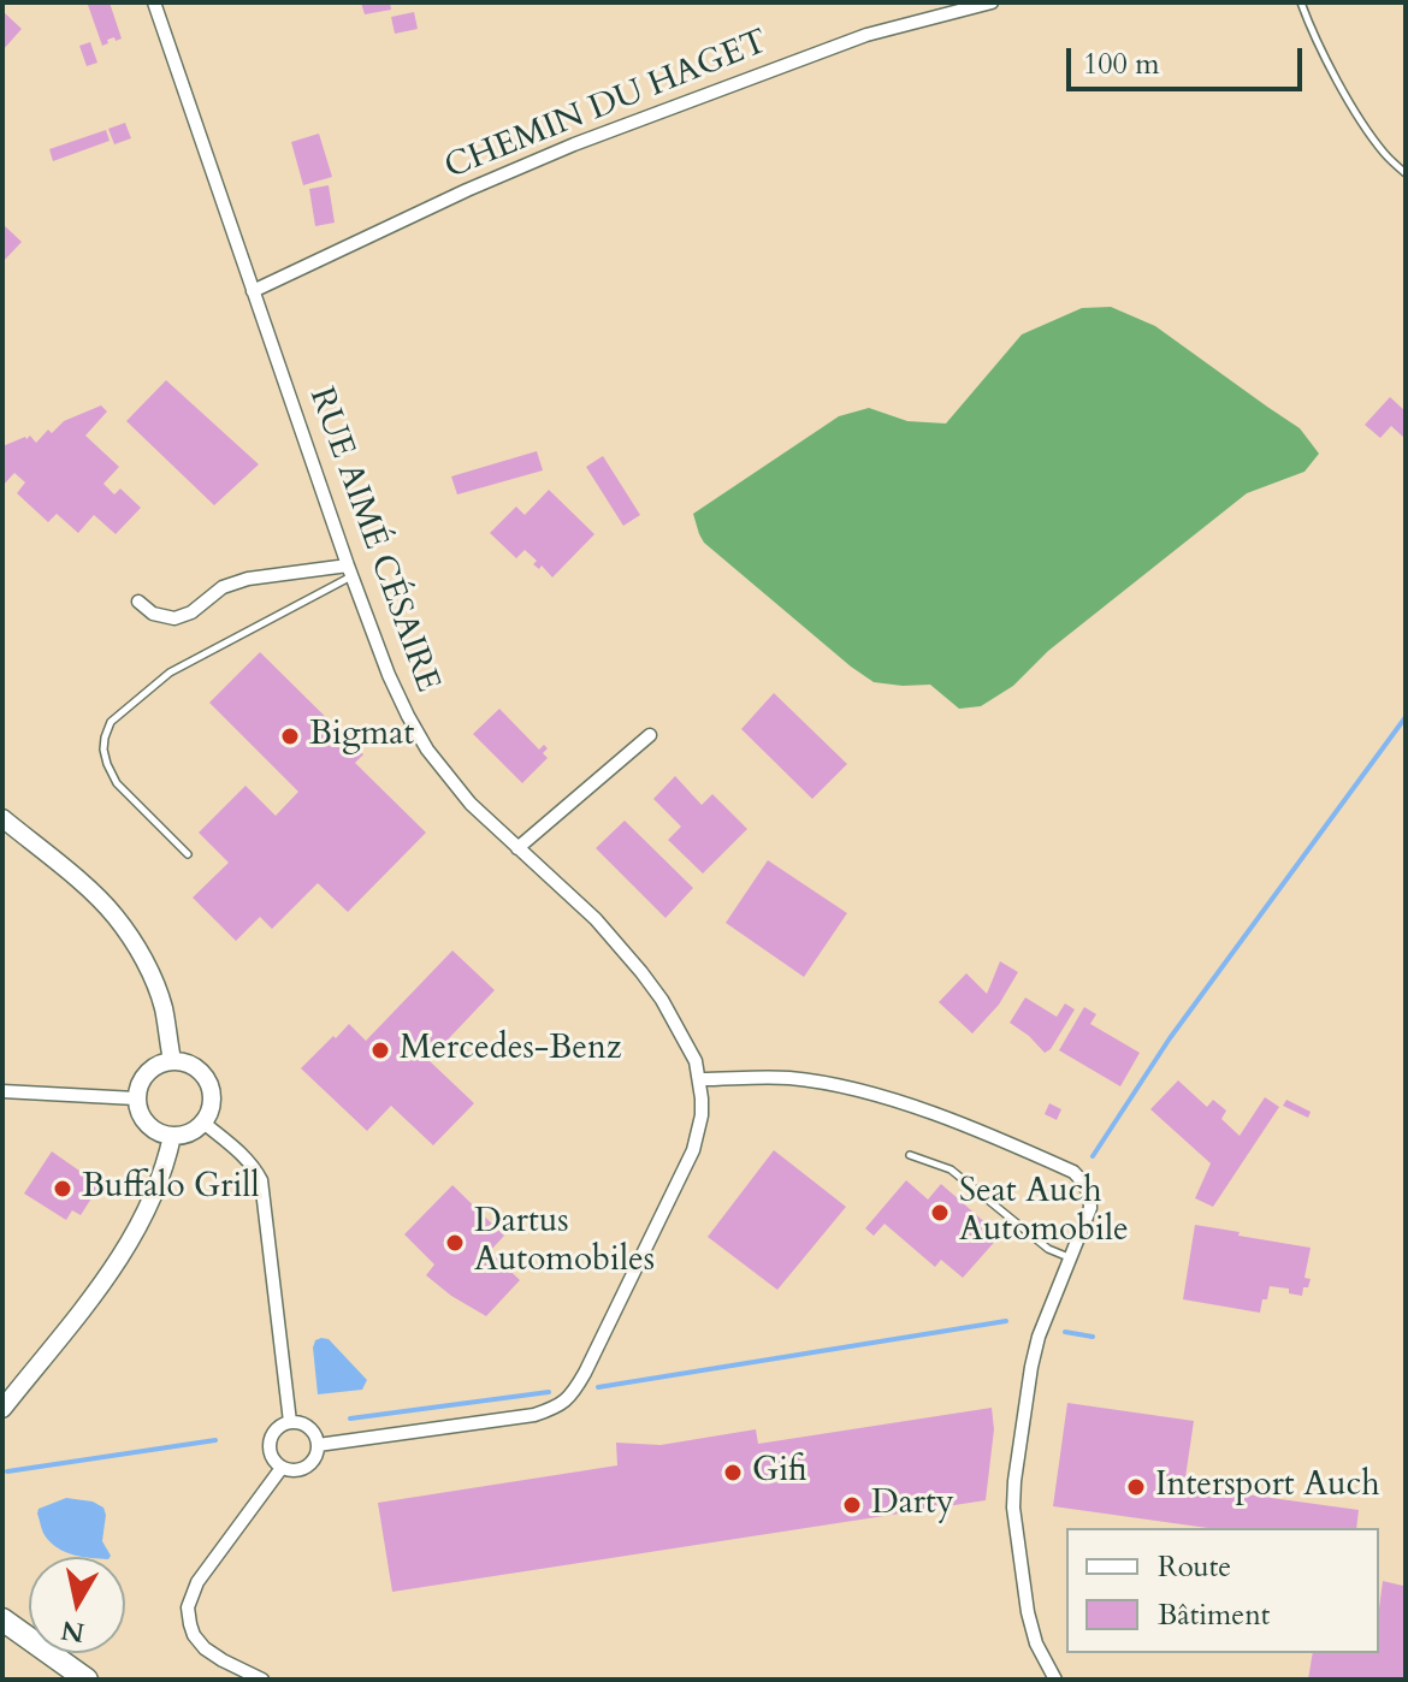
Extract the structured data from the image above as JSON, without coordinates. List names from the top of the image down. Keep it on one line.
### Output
{"streets":{"street":["CHEMIN DU HAGET","RUE AIMÉ CÉSAIRE"]},"crossings":[["CHEMIN DU HAGET","RUE AIMÉ CÉSAIRE"]],"places":["Bigmat","Mercedes-Benz","Buffalo Grill","Seat Auch Automobile","Dartus Automobiles","Gifi","Intersport Auch","Darty"],"legend":["Route","Bâtiment"],"scale_bar":"100 m","north":"bottom"}
